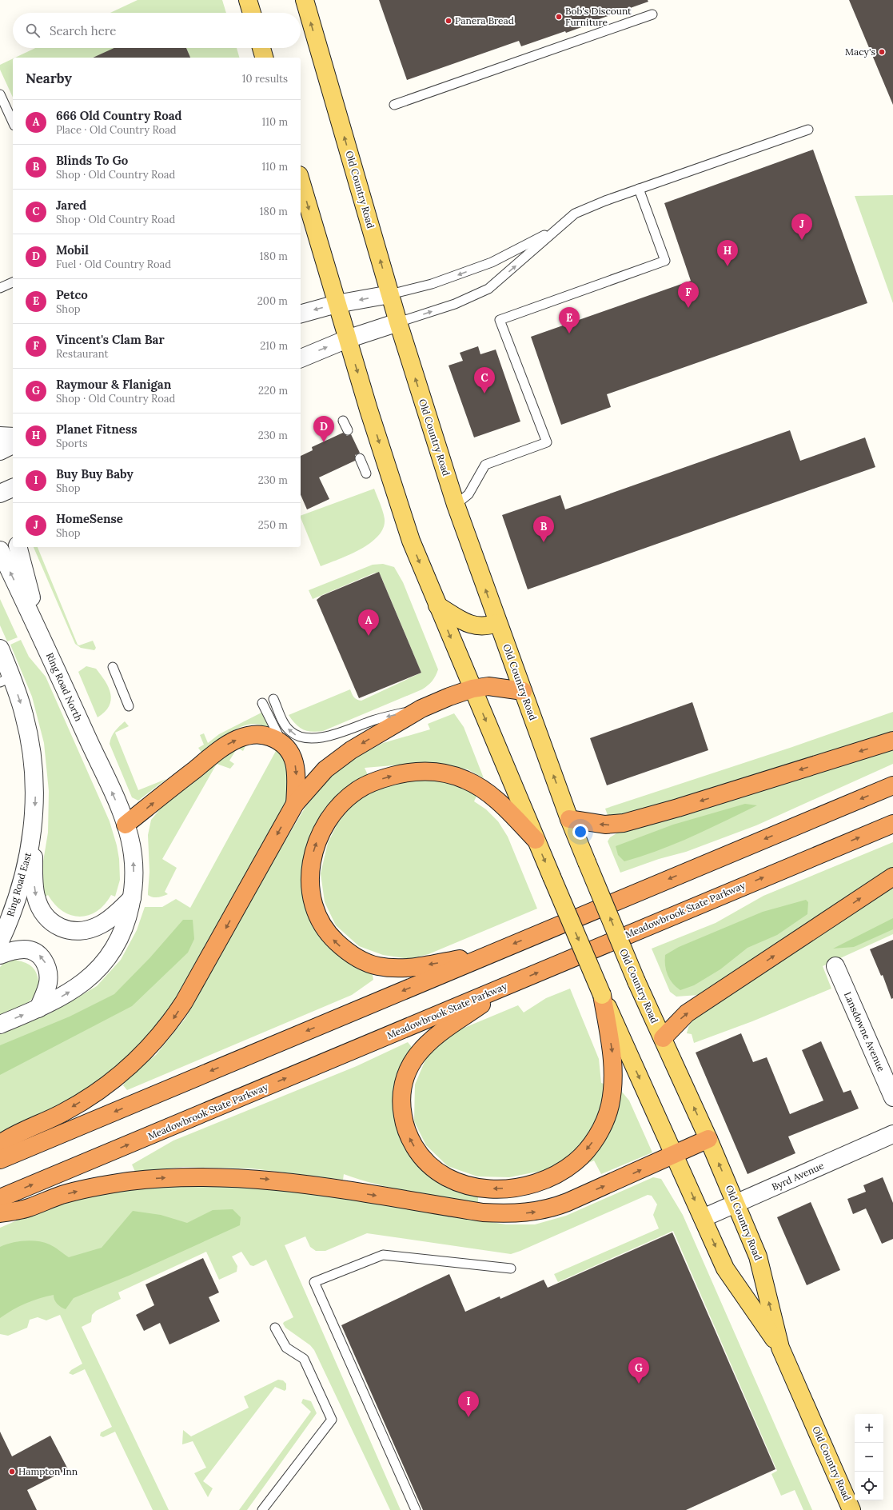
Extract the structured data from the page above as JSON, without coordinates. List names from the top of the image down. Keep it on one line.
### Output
{"streets":{"highway":["Meadowbrook State Parkway"],"main road":["Old Country Road"],"street":["Ring Road North","Ring Road East","Lansdowne Avenue","Byrd Avenue"]},"crossings":[["Old Country Road","Byrd Avenue"]],"places":["Bob's Discount Furniture","Panera Bread","Macy's","Hampton Inn"],"page":{"search":"Search here","heading":["Nearby","10 results"],"list":[{"mark":"A","name":"666 Old Country Road","note":"Place · Old Country Road","value":"110 m"},{"mark":"B","name":"Blinds To Go","note":"Shop · Old Country Road","value":"110 m"},{"mark":"C","name":"Jared","note":"Shop · Old Country Road","value":"180 m"},{"mark":"D","name":"Mobil","note":"Fuel · Old Country Road","value":"180 m"},{"mark":"E","name":"Petco","note":"Shop","value":"200 m"},{"mark":"F","name":"Vincent's Clam Bar","note":"Restaurant","value":"210 m"},{"mark":"G","name":"Raymour & Flanigan","note":"Shop · Old Country Road","value":"220 m"},{"mark":"H","name":"Planet Fitness","note":"Sports","value":"230 m"},{"mark":"I","name":"Buy Buy Baby","note":"Shop","value":"230 m"},{"mark":"J","name":"HomeSense","note":"Shop","value":"250 m"}],"pins":["J","H","F","E","C","D","B","A","G","I"],"map_buttons":["+","−"]}}
